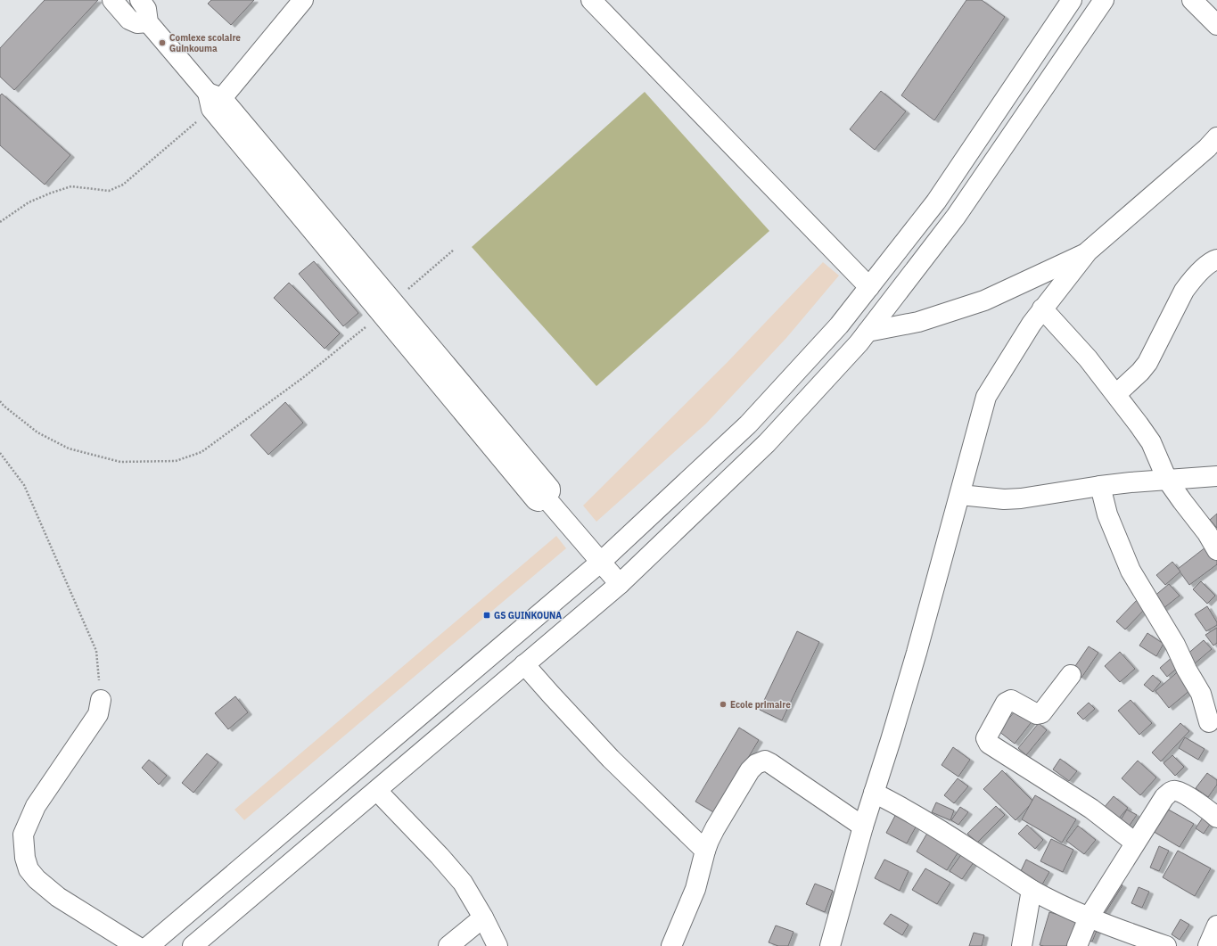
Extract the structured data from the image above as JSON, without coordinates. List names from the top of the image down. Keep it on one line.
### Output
{"places":{"other":["Comlexe scolaire Guinkouma","Ecole primaire"],"transit":["GS GUINKOUNA"]}}
